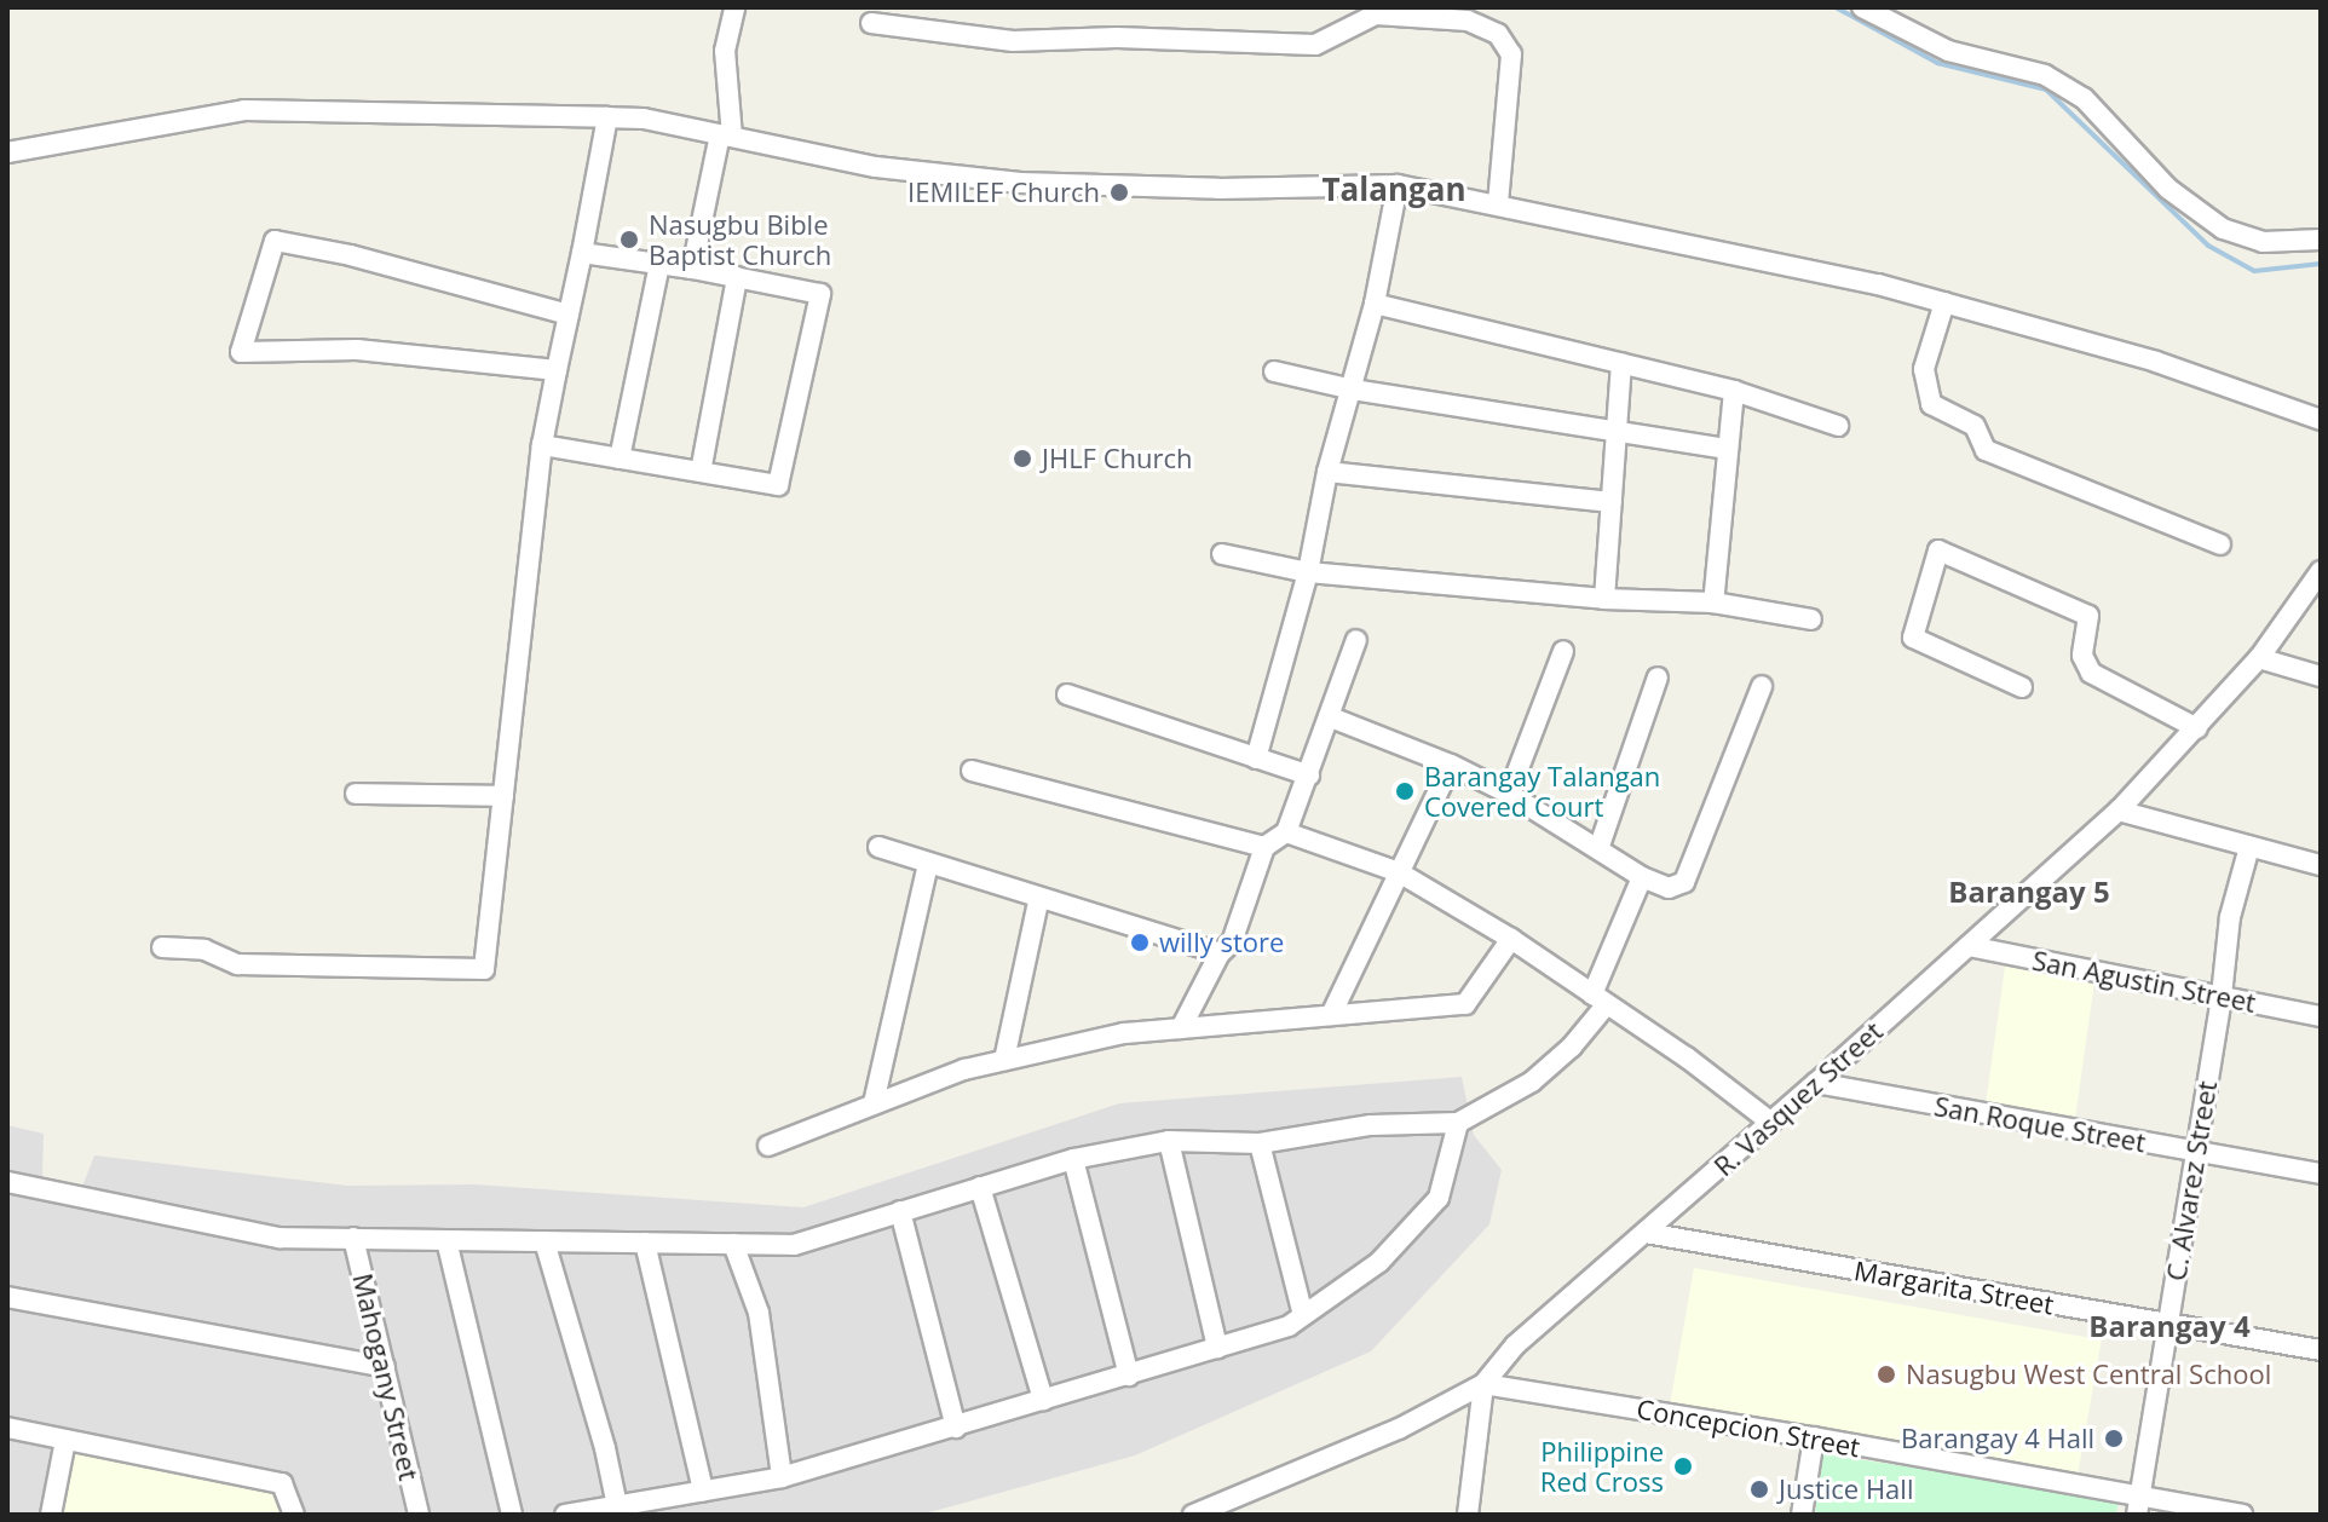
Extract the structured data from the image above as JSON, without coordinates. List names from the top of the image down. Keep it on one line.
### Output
{"streets":{"street":["San Agustin Street","R. Vasquez Street","San Roque Street","C. Alvarez Street","Margarita Street","Mahogany Street","Concepcion Street"]},"crossings":[["San Agustin Street","R. Vasquez Street"],["San Agustin Street","C. Alvarez Street"],["R. Vasquez Street","San Roque Street"],["R. Vasquez Street","Margarita Street"],["R. Vasquez Street","Concepcion Street"],["San Roque Street","C. Alvarez Street"],["C. Alvarez Street","Margarita Street"],["C. Alvarez Street","Concepcion Street"]],"districts":["Talangan","Barangay 5","Barangay 4"],"places":["IEMILEF Church","Nasugbu Bible Baptist Church","JHLF Church","Barangay Talangan Covered Court","willy store","Nasugbu West Central School","Barangay 4 Hall","Philippine Red Cross","Justice Hall"]}
